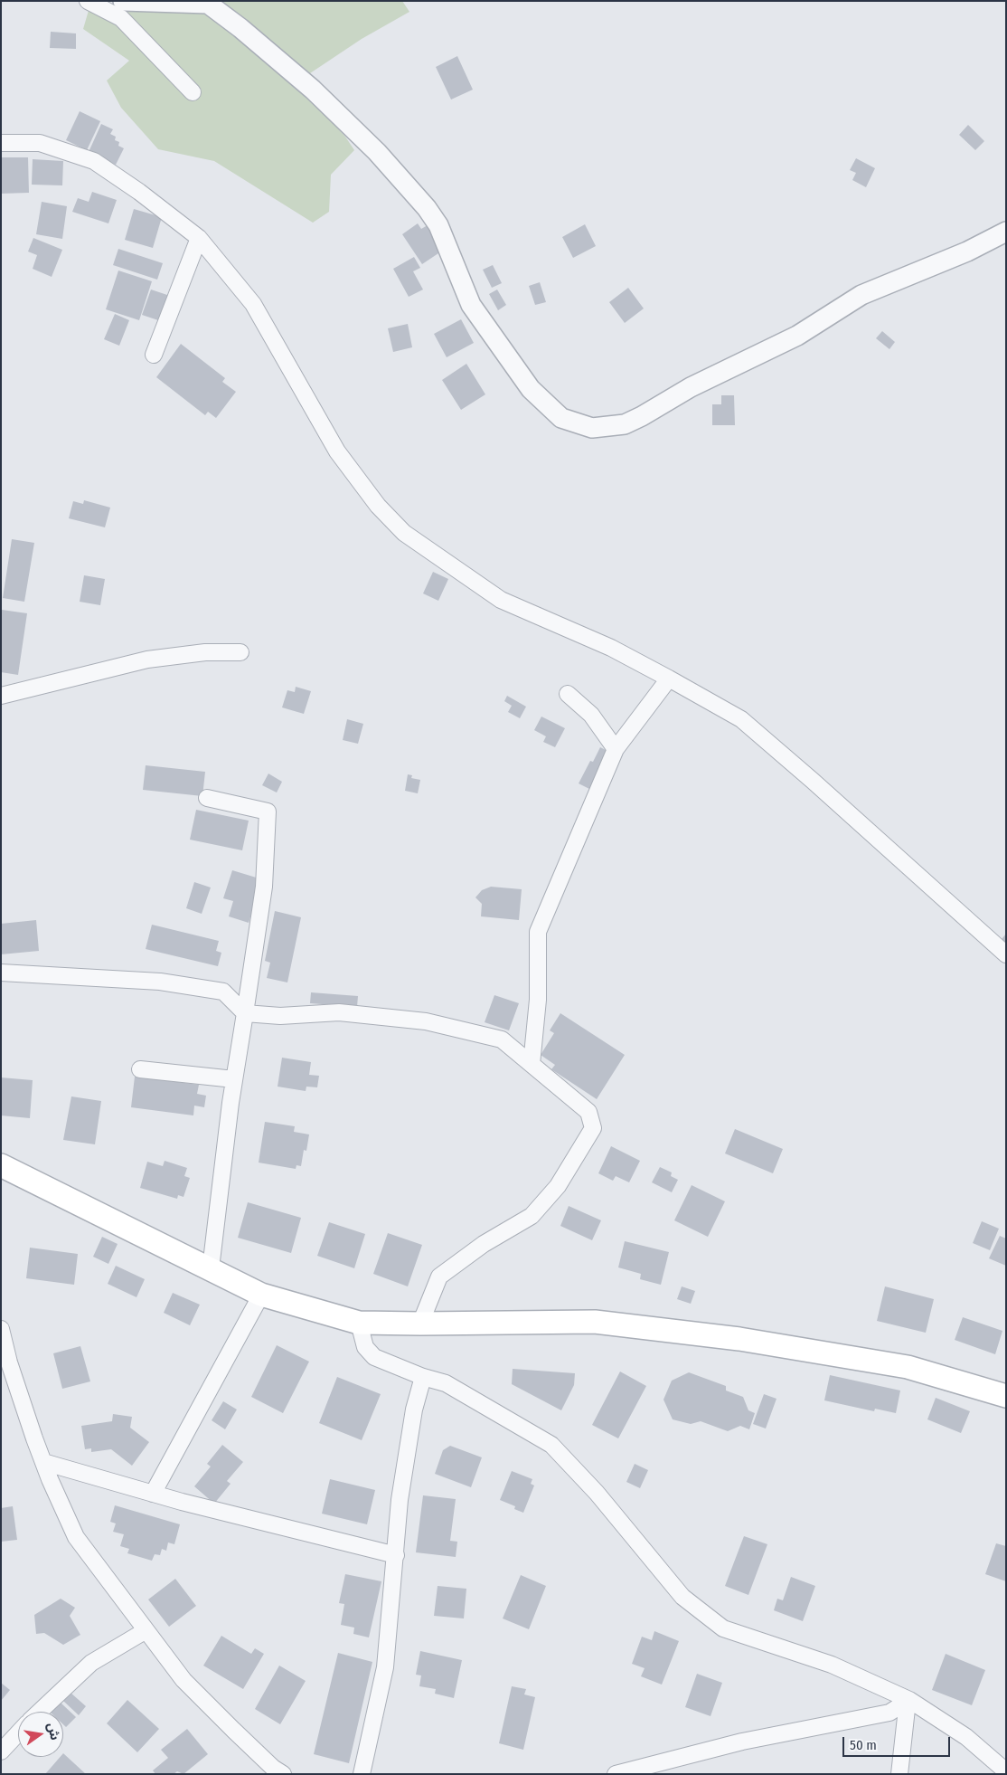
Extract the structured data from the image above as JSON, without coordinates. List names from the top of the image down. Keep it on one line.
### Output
{"scale_bar":"50 m","north":"right"}
